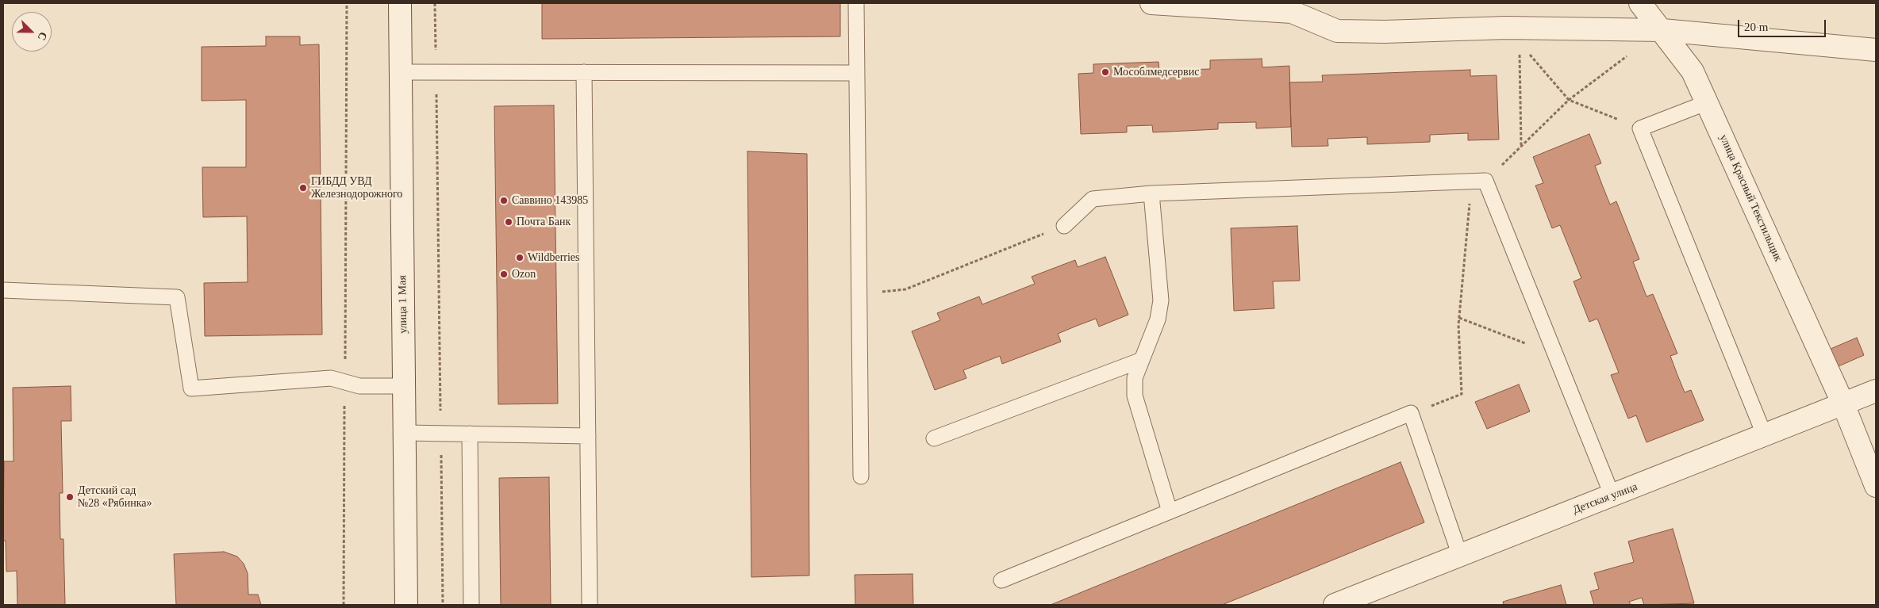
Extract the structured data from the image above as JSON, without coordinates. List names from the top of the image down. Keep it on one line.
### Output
{"streets":{"street":["улица Красный Текстильщик","улица 1 Мая","Детская улица"]},"crossings":[["улица Красный Текстильщик","Детская улица"]],"places":["Мособлмедсервис","ГИБДД УВД Железнодорожного","Саввино 143985","Почта Банк","Wildberries","Ozon","Детский сад №28 «Рябинка»"],"scale_bar":"20 m","north":"bottom right"}
